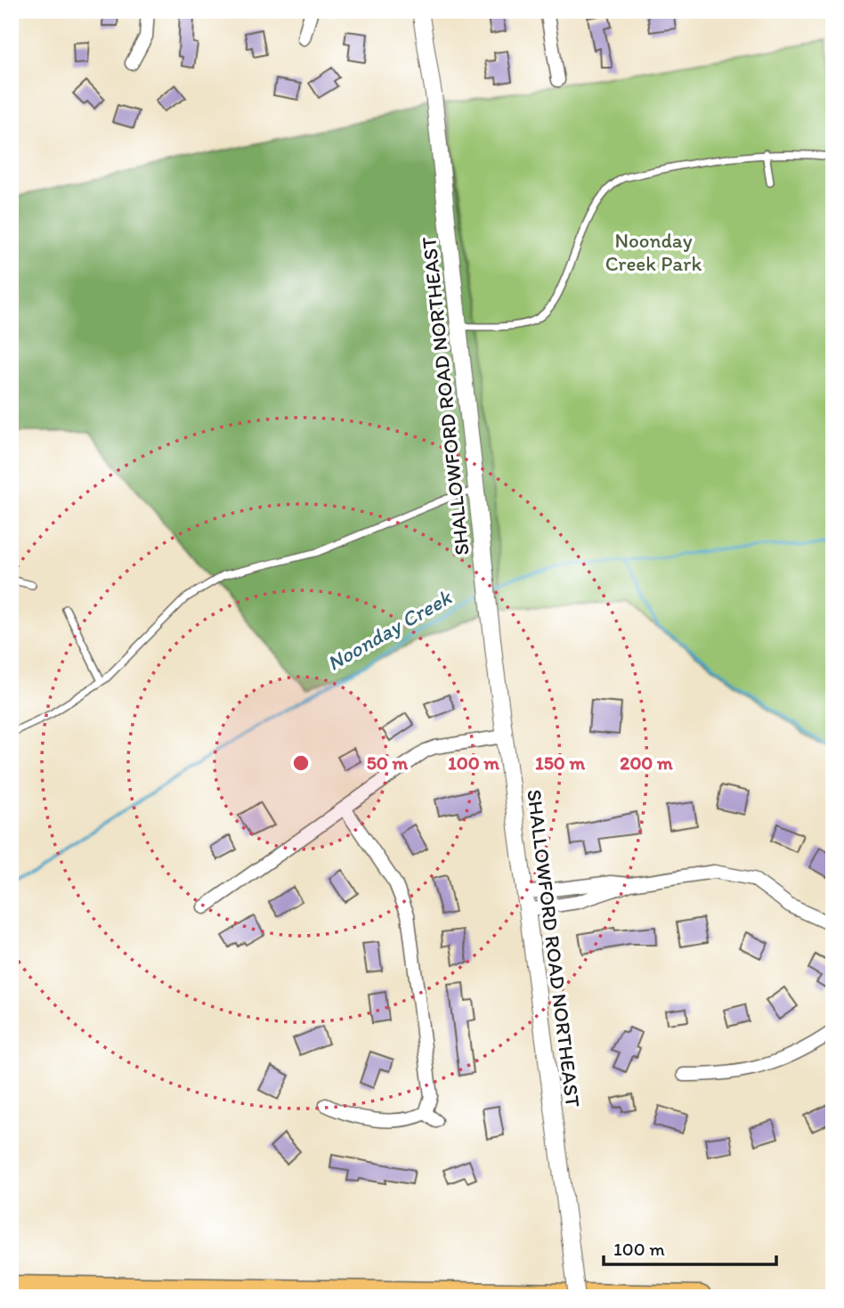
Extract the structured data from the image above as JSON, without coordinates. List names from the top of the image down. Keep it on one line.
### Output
{"streets":{"street":["SHALLOWFORD ROAD NORTHEAST"]},"water":["Noonday Creek"],"parks":["Noonday Creek Park"],"scale_bar":"100 m","rings":["50 m","100 m","150 m","200 m"]}
